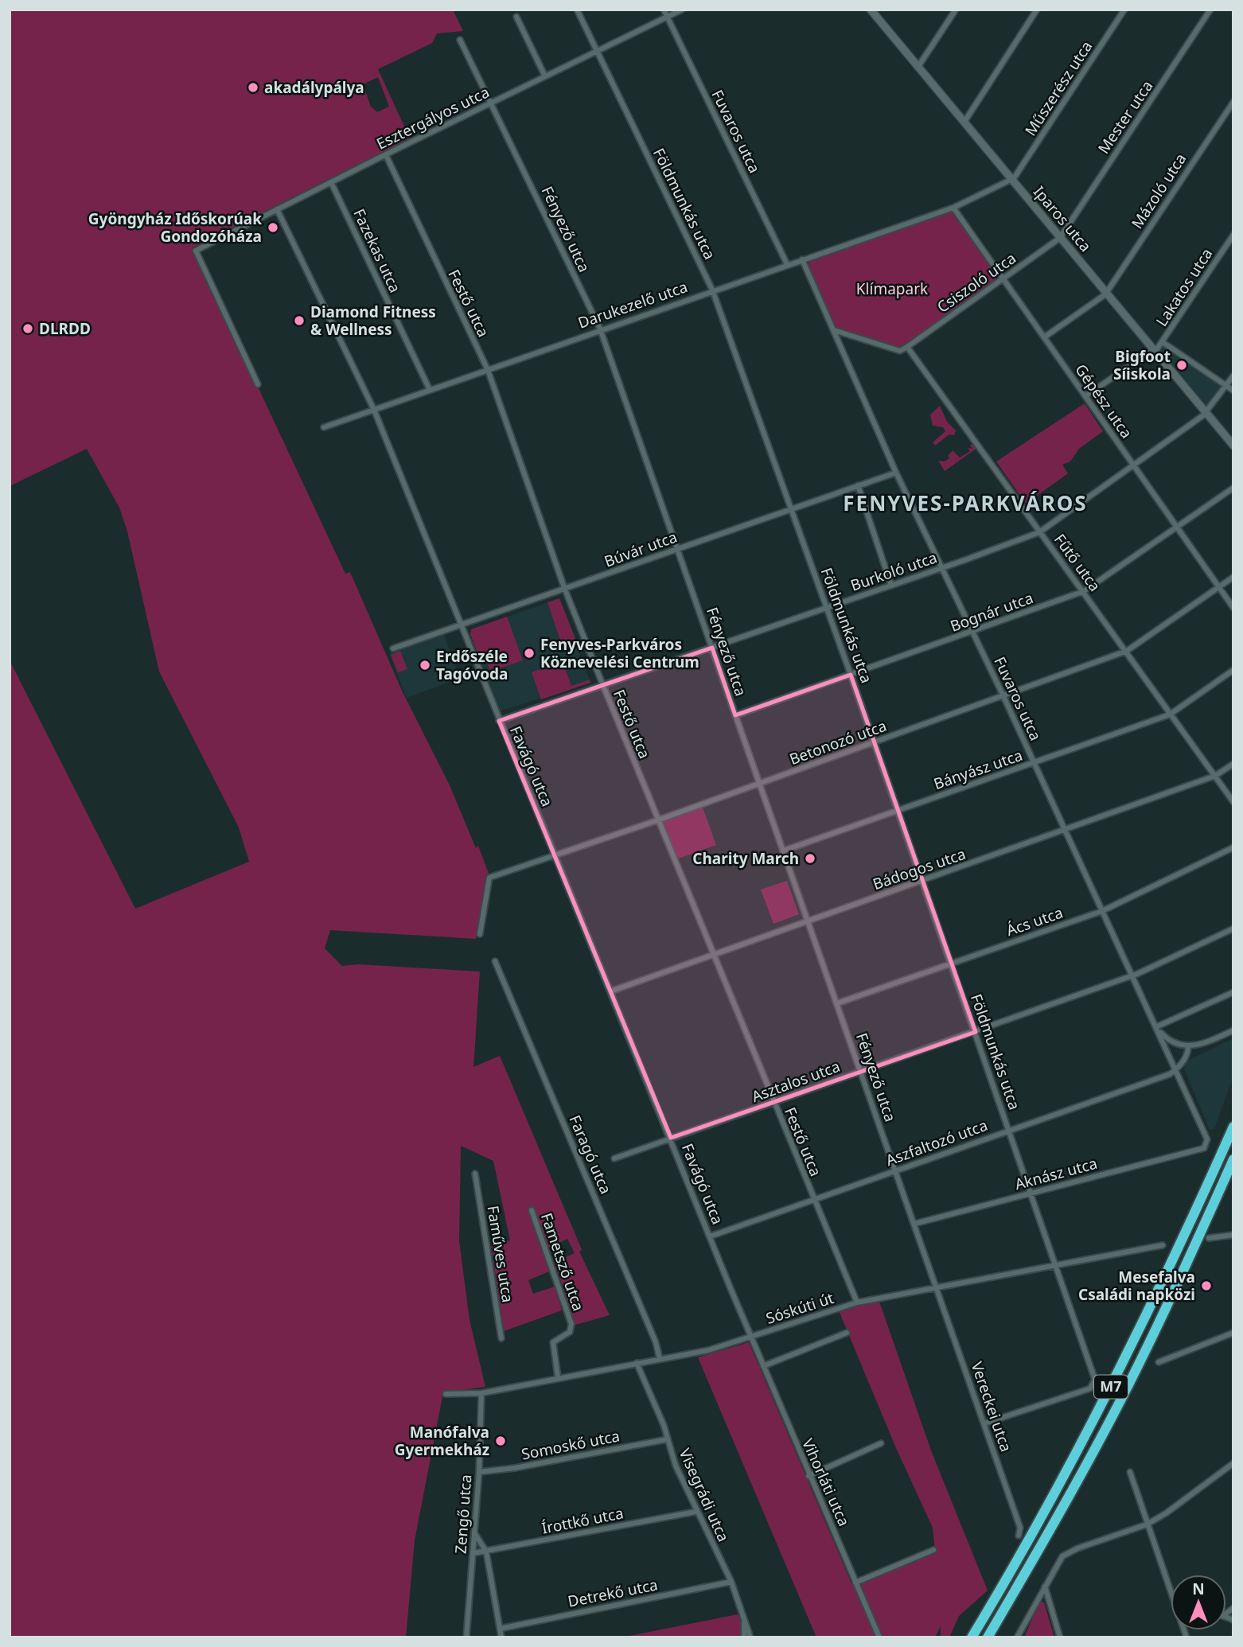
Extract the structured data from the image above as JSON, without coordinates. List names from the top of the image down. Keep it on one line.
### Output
{"streets":{"highway":["M7"],"street":["Műszerész utca","Mester utca","Esztergályos utca","Fuvaros utca","Mázoló utca","Földmunkás utca","Iparos utca","Fényező utca","Fazekas utca","Csiszoló utca","Lakatos utca","Festő utca","Darukezelő utca","Gépész utca","Búvár utca","Fűtő utca","Burkoló utca","Bognár utca","Betonozó utca","Favágó utca","Bányász utca","Bádogos utca","Ács utca","Asztalos utca","Aszfaltozó utca","Faragó utca","Aknász utca","Faműves utca","Fametsző utca","Sóskúti út","Vereckei utca","Somoskő utca","Vihorláti utca","Visegrádi utca","Zengő utca","Írottkő utca","Detrekő utca"]},"crossings":[["Műszerész utca","Iparos utca"],["Műszerész utca","Darukezelő utca"],["Mester utca","Iparos utca"],["Mester utca","Csiszoló utca"],["Esztergályos utca","Fuvaros utca"],["Esztergályos utca","Földmunkás utca"],["Esztergályos utca","Fényező utca"],["Esztergályos utca","Fazekas utca"],["Esztergályos utca","Festő utca"],["Esztergályos utca","Favágó utca"],["Fuvaros utca","Darukezelő utca"],["Fuvaros utca","Búvár utca"],["Fuvaros utca","Burkoló utca"],["Fuvaros utca","Bognár utca"],["Fuvaros utca","Betonozó utca"],["Fuvaros utca","Bányász utca"],["Fuvaros utca","Bádogos utca"],["Fuvaros utca","Ács utca"],["Fuvaros utca","Asztalos utca"],["Fuvaros utca","Aszfaltozó utca"],["Fuvaros utca","Aknász utca"],["Mázoló utca","Iparos utca"],["Földmunkás utca","Darukezelő utca"],["Földmunkás utca","Búvár utca"],["Földmunkás utca","Burkoló utca"],["Földmunkás utca","Bognár utca"],["Földmunkás utca","Betonozó utca"],["Földmunkás utca","Bányász utca"],["Földmunkás utca","Bádogos utca"],["Földmunkás utca","Ács utca"],["Földmunkás utca","Asztalos utca"],["Földmunkás utca","Aszfaltozó utca"],["Földmunkás utca","Aknász utca"],["Földmunkás utca","Sóskúti út"],["Földmunkás utca","Vereckei utca"],["Iparos utca","Csiszoló utca"],["Iparos utca","Lakatos utca"],["Iparos utca","Darukezelő utca"],["Iparos utca","Burkoló utca"],["Fényező utca","Darukezelő utca"],["Fényező utca","Búvár utca"],["Fényező utca","Burkoló utca"],["Fényező utca","Bognár utca"],["Fényező utca","Betonozó utca"],["Fényező utca","Bányász utca"],["Fényező utca","Bádogos utca"],["Fényező utca","Ács utca"],["Fényező utca","Asztalos utca"],["Fényező utca","Aszfaltozó utca"],["Fényező utca","Aknász utca"],["Fényező utca","Sóskúti út"],["Fényező utca","Vereckei utca"],["Fazekas utca","Darukezelő utca"],["Csiszoló utca","Gépész utca"],["Csiszoló utca","Fűtő utca"],["Lakatos utca","Gépész utca"],["Festő utca","Darukezelő utca"],["Festő utca","Búvár utca"],["Festő utca","Burkoló utca"],["Festő utca","Betonozó utca"],["Festő utca","Bádogos utca"],["Festő utca","Asztalos utca"],["Festő utca","Aszfaltozó utca"],["Festő utca","Sóskúti út"],["Darukezelő utca","Gépész utca"],["Darukezelő utca","Favágó utca"],["Gépész utca","Burkoló utca"],["Gépész utca","Bognár utca"],["Gépész utca","Betonozó utca"],["Búvár utca","Favágó utca"],["Fűtő utca","Burkoló utca"],["Fűtő utca","Bognár utca"],["Fűtő utca","Betonozó utca"],["Fűtő utca","Bányász utca"],["Fűtő utca","Bádogos utca"],["Burkoló utca","Favágó utca"],["Betonozó utca","Favágó utca"],["Favágó utca","Bádogos utca"],["Favágó utca","Asztalos utca"],["Favágó utca","Aszfaltozó utca"],["Favágó utca","Sóskúti út"],["Favágó utca","Vihorláti utca"],["Faragó utca","Sóskúti út"],["Fametsző utca","Sóskúti út"],["Sóskúti út","Vereckei utca"],["Sóskúti út","Vihorláti utca"],["Sóskúti út","Visegrádi utca"],["Sóskúti út","Zengő utca"],["Somoskő utca","Visegrádi utca"],["Somoskő utca","Zengő utca"],["Visegrádi utca","Írottkő utca"],["Visegrádi utca","Detrekő utca"],["Zengő utca","Írottkő utca"]],"districts":["FENYVES-PARKVÁROS"],"parks":["Klímapark"],"places":["akadálypálya","Gyöngyház Időskorúak Gondozóháza","Diamond Fitness & Wellness","DLRDD","Bigfoot Síiskola","Fenyves-Parkváros Köznevelési Centrum","Erdőszéle Tagóvoda","Charity March","Mesefalva Családi napközi","Manófalva Gyermekház"],"north":"top"}
